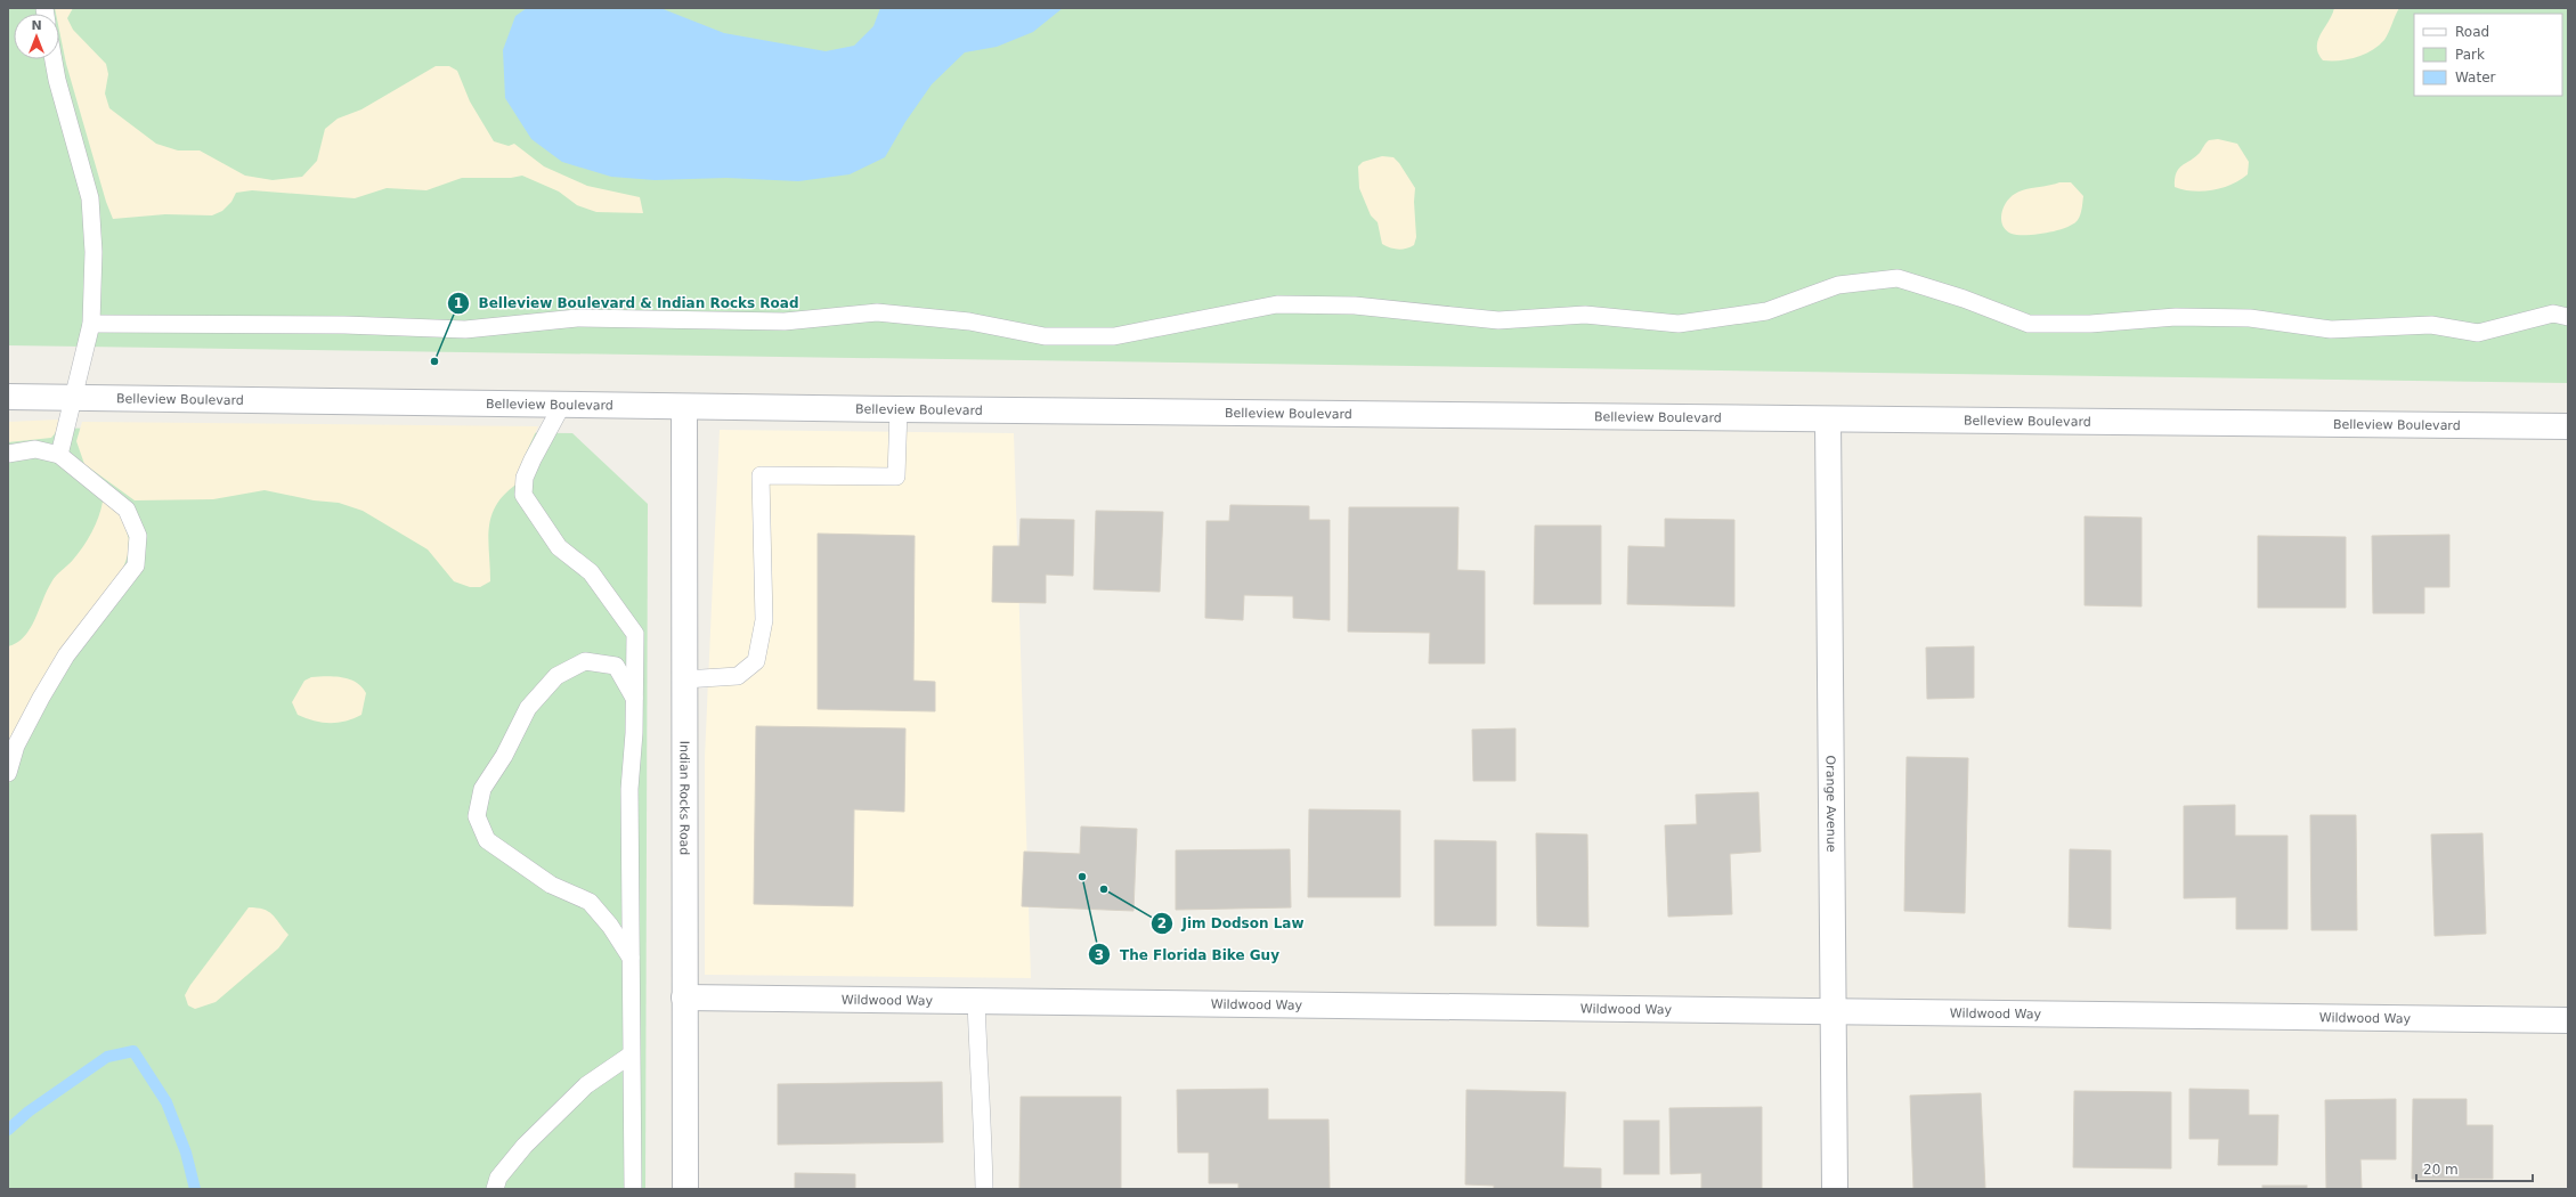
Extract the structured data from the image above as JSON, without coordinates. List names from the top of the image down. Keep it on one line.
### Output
{"streets":{"street":["Belleview Boulevard","Indian Rocks Road","Orange Avenue","Wildwood Way"]},"crossings":[["Belleview Boulevard","Indian Rocks Road"],["Belleview Boulevard","Orange Avenue"],["Indian Rocks Road","Wildwood Way"],["Orange Avenue","Wildwood Way"]],"places":["Belleview Boulevard & Indian Rocks Road","The Florida Bike Guy","Jim Dodson Law"],"legend":["Road","Park","Water"],"scale_bar":"20 m","north":"top"}
